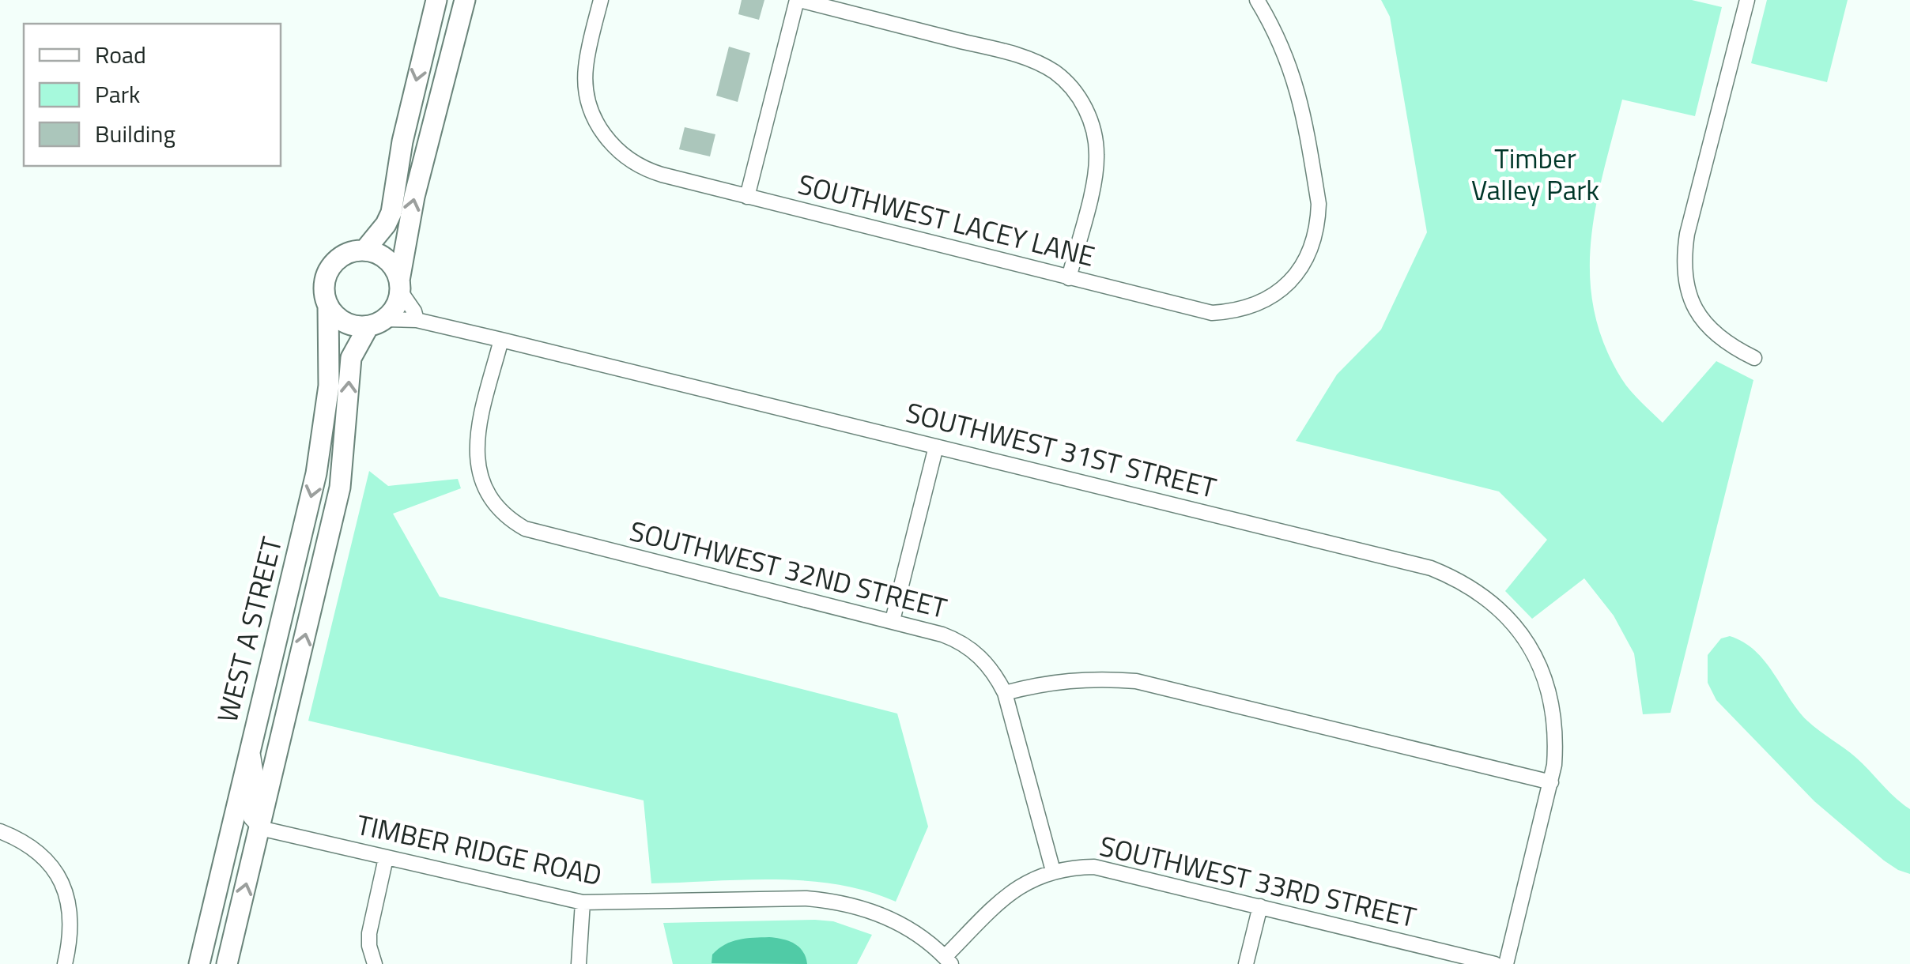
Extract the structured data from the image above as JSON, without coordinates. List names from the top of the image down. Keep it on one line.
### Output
{"streets":{"main road":["WEST A STREET"],"street":["SOUTHWEST LACEY LANE","SOUTHWEST 31ST STREET","SOUTHWEST 32ND STREET","TIMBER RIDGE ROAD","SOUTHWEST 33RD STREET"]},"crossings":[["SOUTHWEST 31ST STREET","SOUTHWEST 32ND STREET"],["SOUTHWEST 31ST STREET","WEST A STREET"],["SOUTHWEST 32ND STREET","SOUTHWEST 33RD STREET"],["WEST A STREET","TIMBER RIDGE ROAD"],["TIMBER RIDGE ROAD","SOUTHWEST 33RD STREET"]],"parks":["Timber Valley Park"],"legend":["Road","Park","Building"]}
